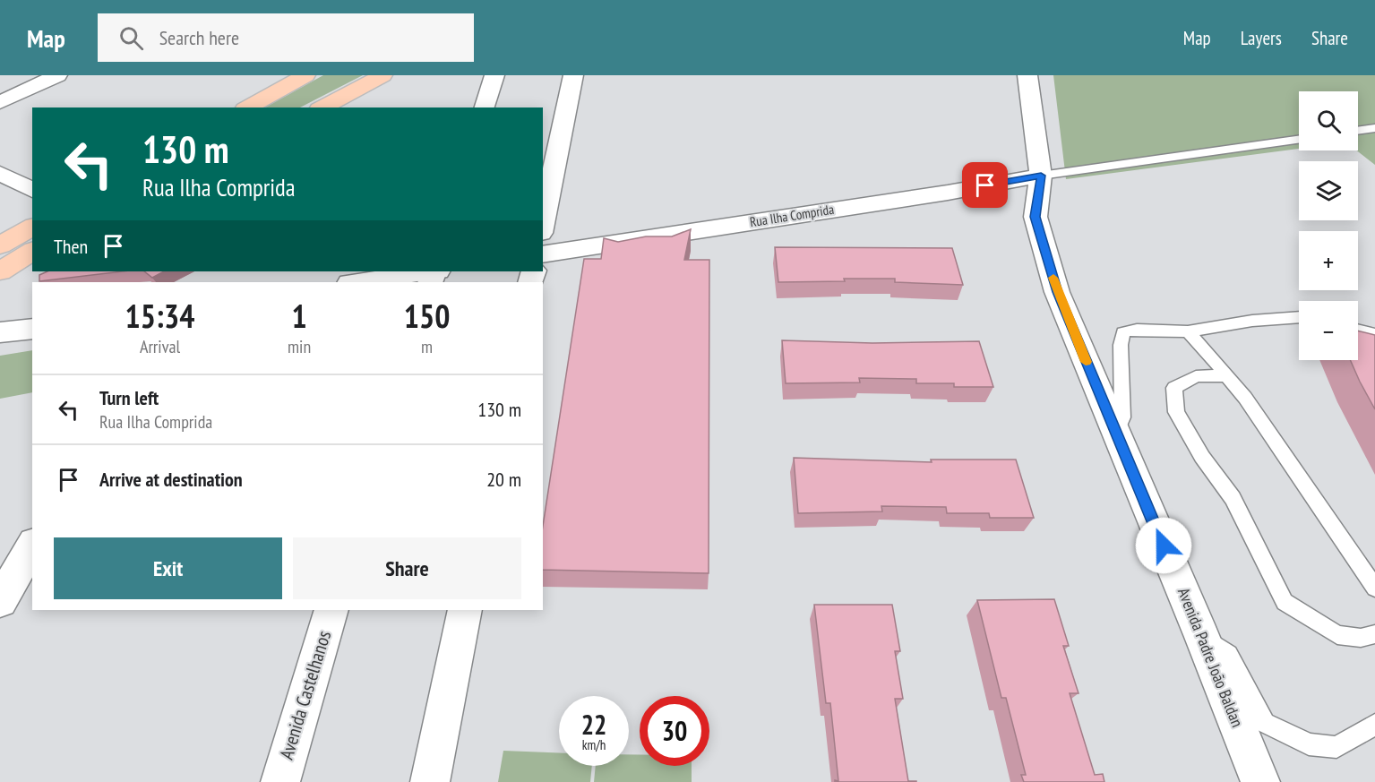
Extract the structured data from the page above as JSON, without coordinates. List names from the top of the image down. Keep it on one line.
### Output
{"streets":{"street":["Rua Ilha Comprida","Avenida Padre João Baldan","Avenida Castelhanos"]},"crossings":[["Rua Ilha Comprida","Avenida Padre João Baldan"]],"page":{"header":"Map","search":"Search here","nav":["Map","Layers","Share"],"map_buttons":["+","−"],"turn":["130 m","Rua Ilha Comprida"],"then":"Then","eta":["15:34","Arrival","1","min","150","m"],"list":[{"name":"Turn left","note":"Rua Ilha Comprida","value":"130 m"},{"name":"Arrive at destination","value":"20 m"}],"buttons":["Exit","Share"],"speed":"22 km/h","limit":"30"}}
